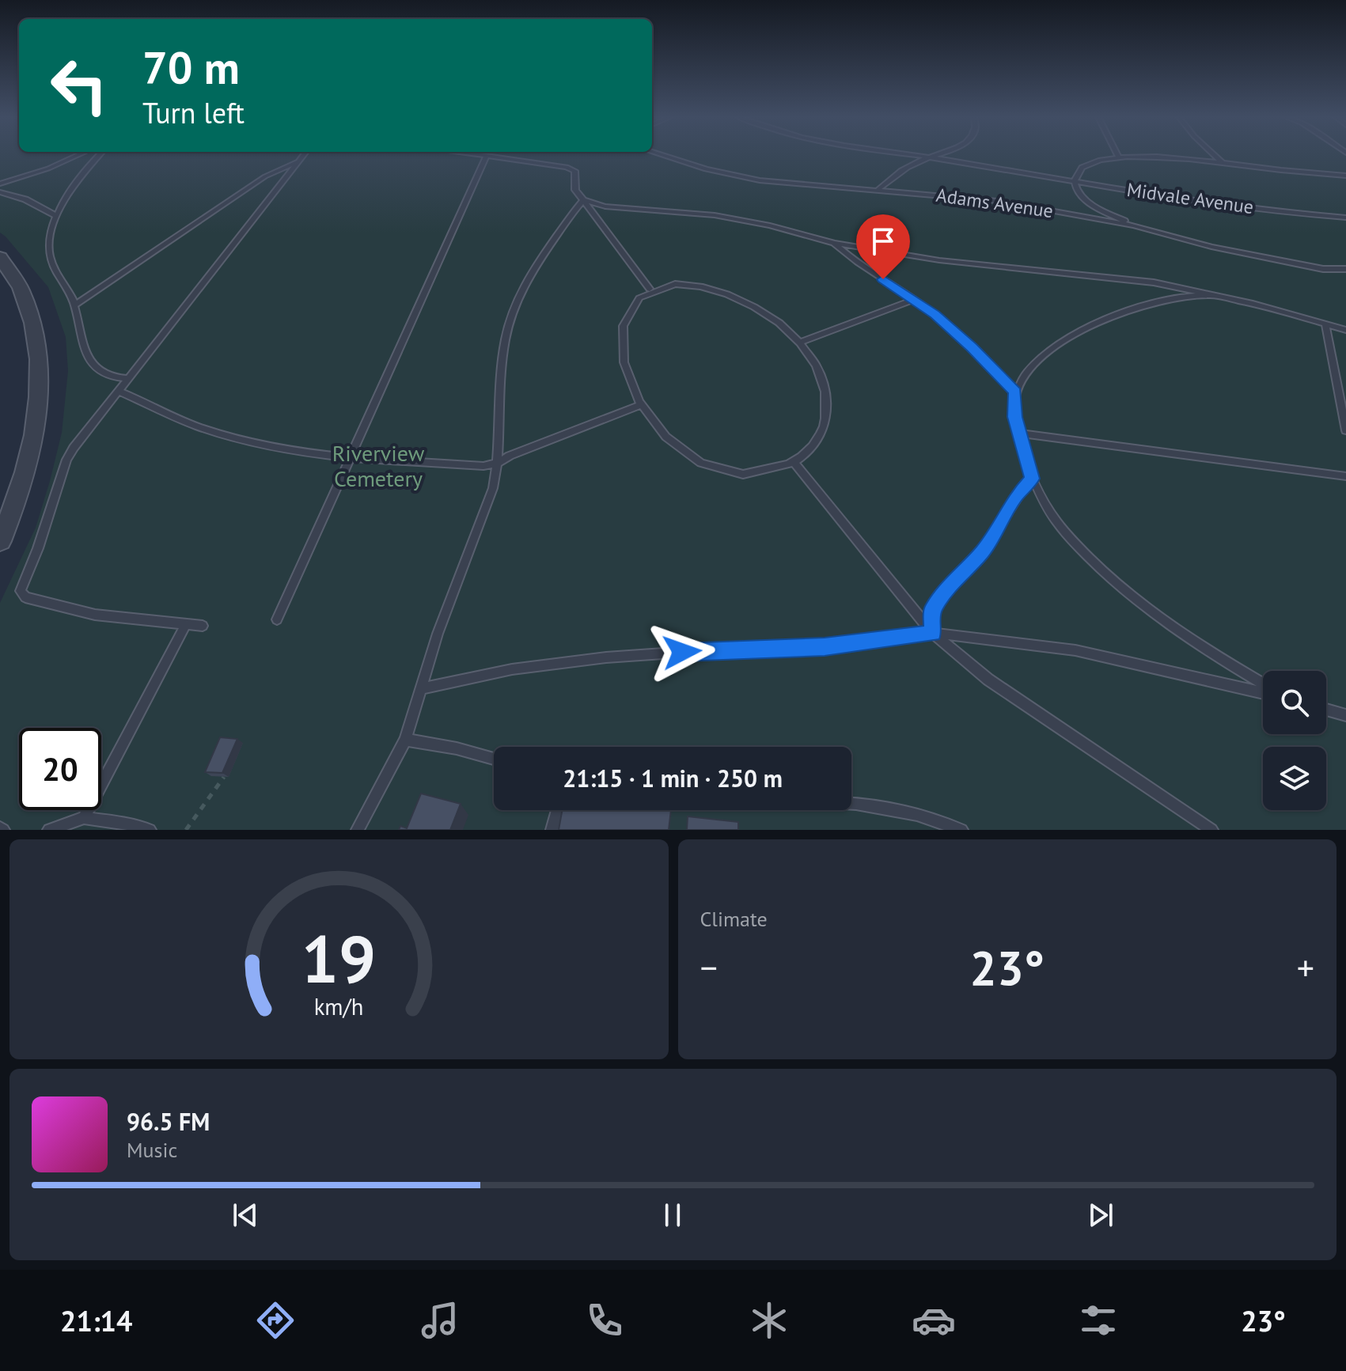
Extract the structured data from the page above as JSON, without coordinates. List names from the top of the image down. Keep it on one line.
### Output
{"streets":{"lane":["Midvale Avenue","Adams Avenue"]},"parks":["Riverview Cemetery"],"page":{"turn":["70 m","Turn left"],"limit":"20","trip":"21:15 · 1 min · 250 m","tile":"Climate","heat":["−","23°","+"],"song":["96.5 FM","Music"],"tabs":["21:14","23°"],"gauge":["19","km/h"]}}
